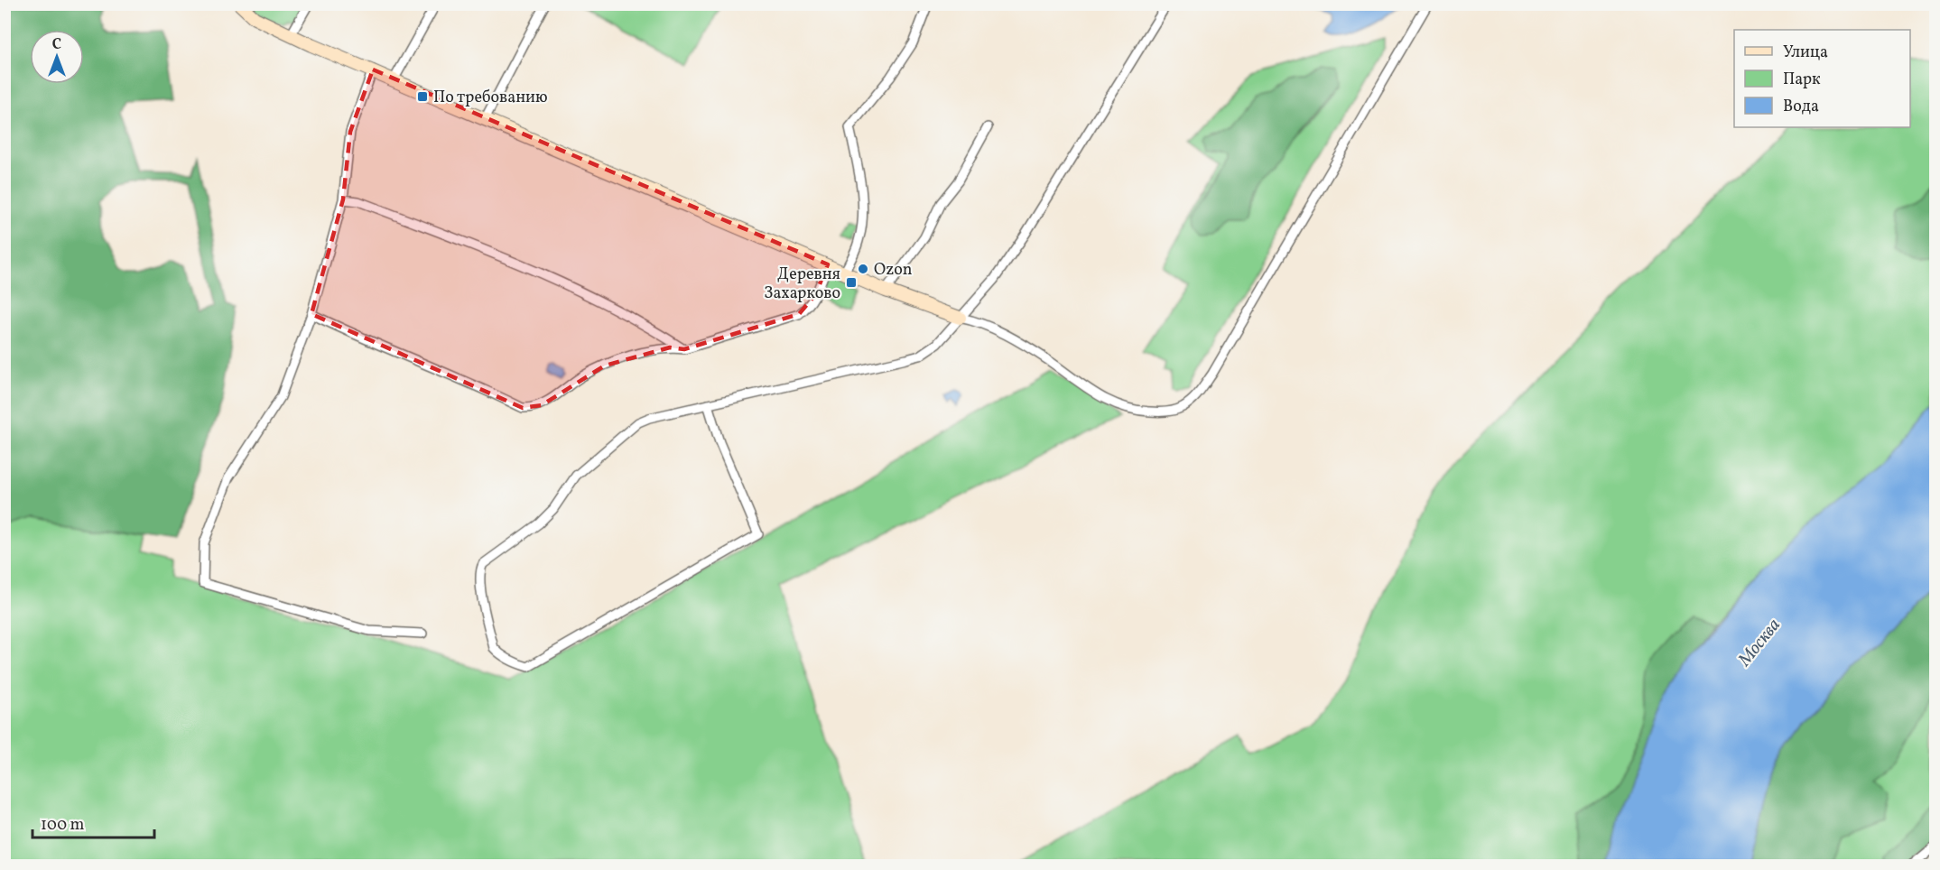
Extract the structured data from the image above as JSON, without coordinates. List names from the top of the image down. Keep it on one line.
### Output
{"water":["Москва"],"places":{"transit":["По требованию","Деревня Захарково"],"other":["Ozon"]},"legend":["Улица","Парк","Вода"],"scale_bar":"100 m","north":"top"}
